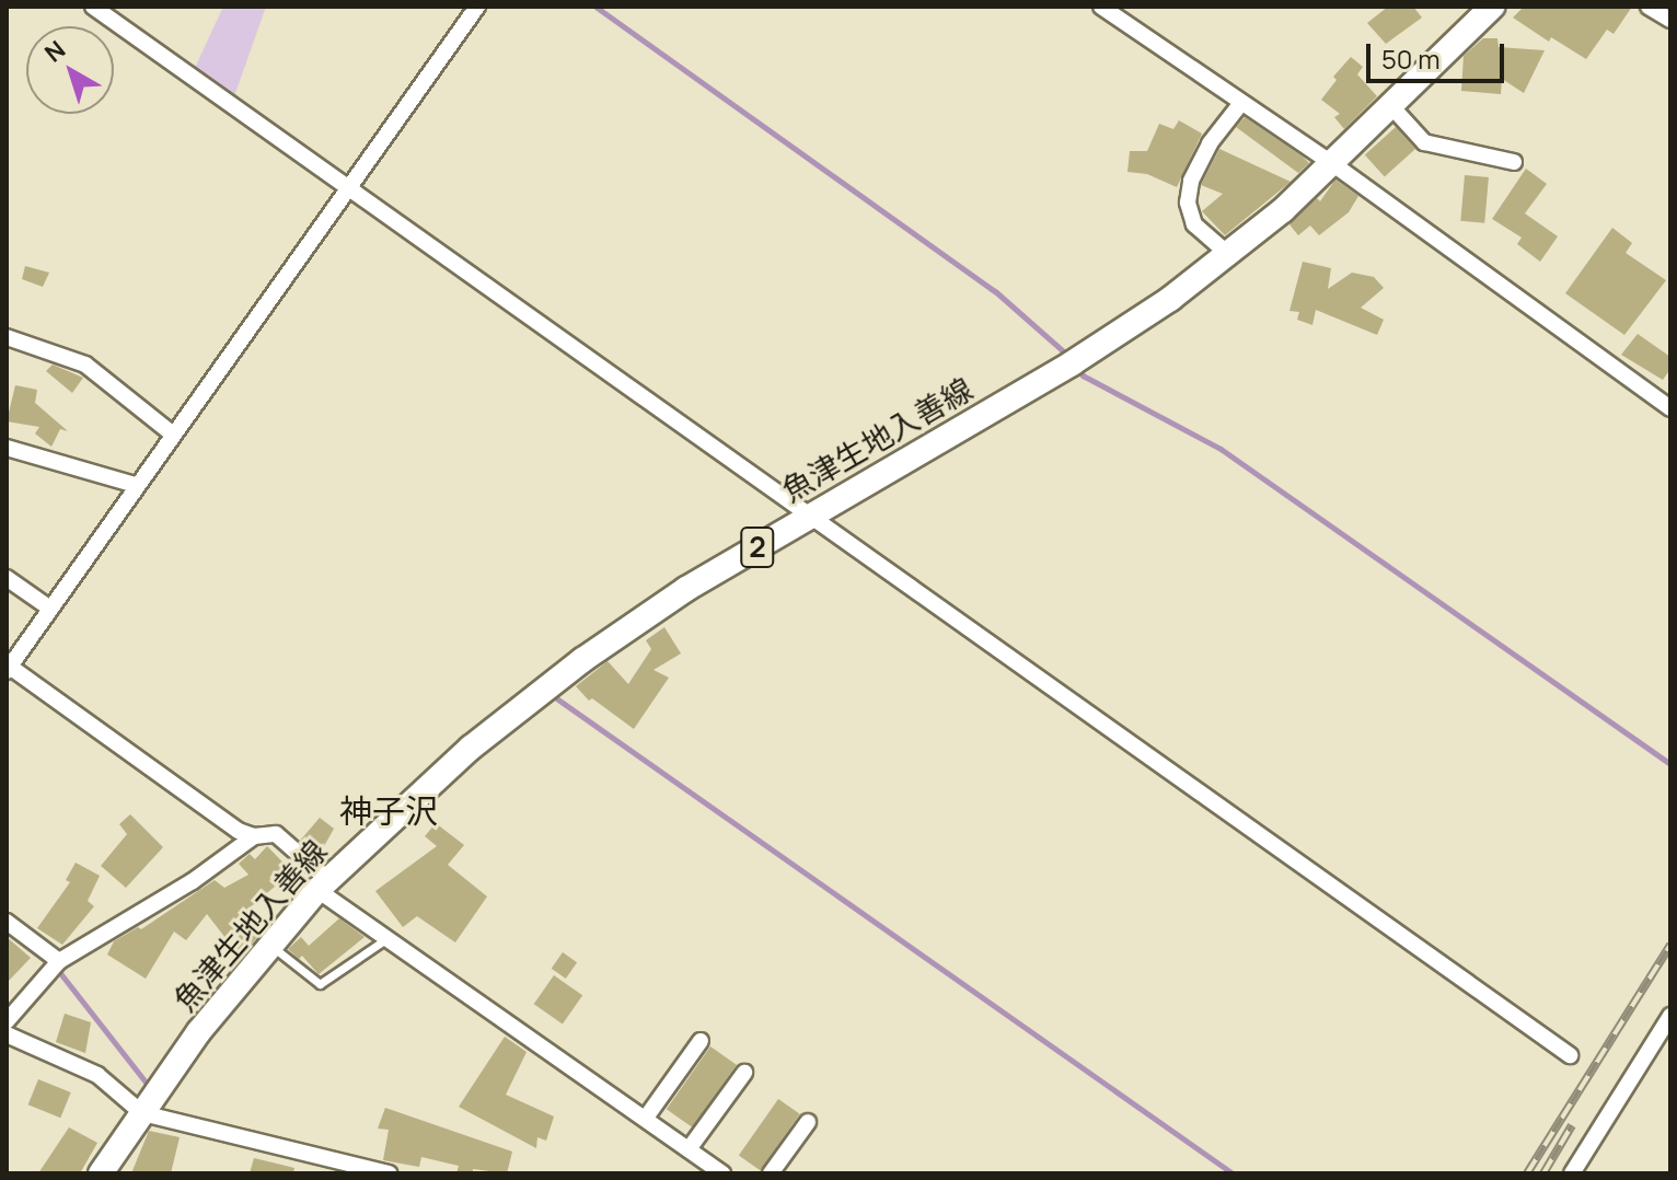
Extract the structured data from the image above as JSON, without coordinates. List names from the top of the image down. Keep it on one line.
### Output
{"streets":{"main road":["魚津生地入善線","2"]},"districts":["神子沢"],"scale_bar":"50 m","north":"top left"}
